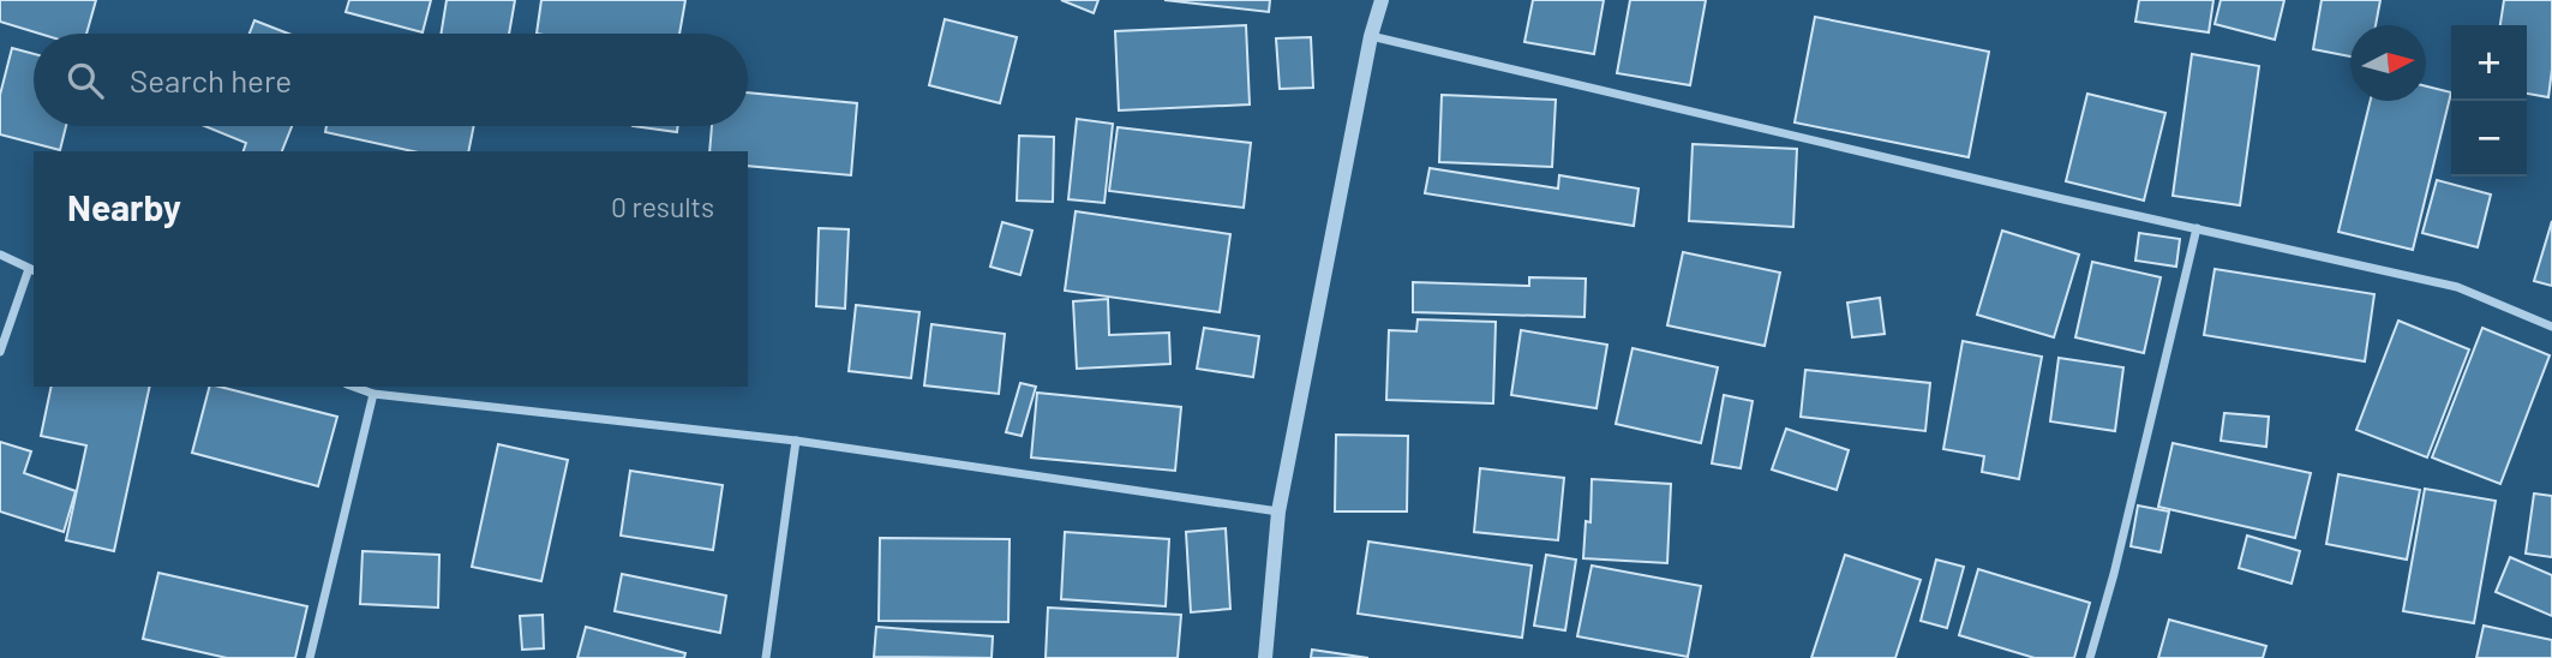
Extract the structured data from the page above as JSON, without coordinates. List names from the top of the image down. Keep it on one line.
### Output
{"north":"right","page":{"map_buttons":["+","−"],"search":"Search here","heading":["Nearby","0 results"]}}
